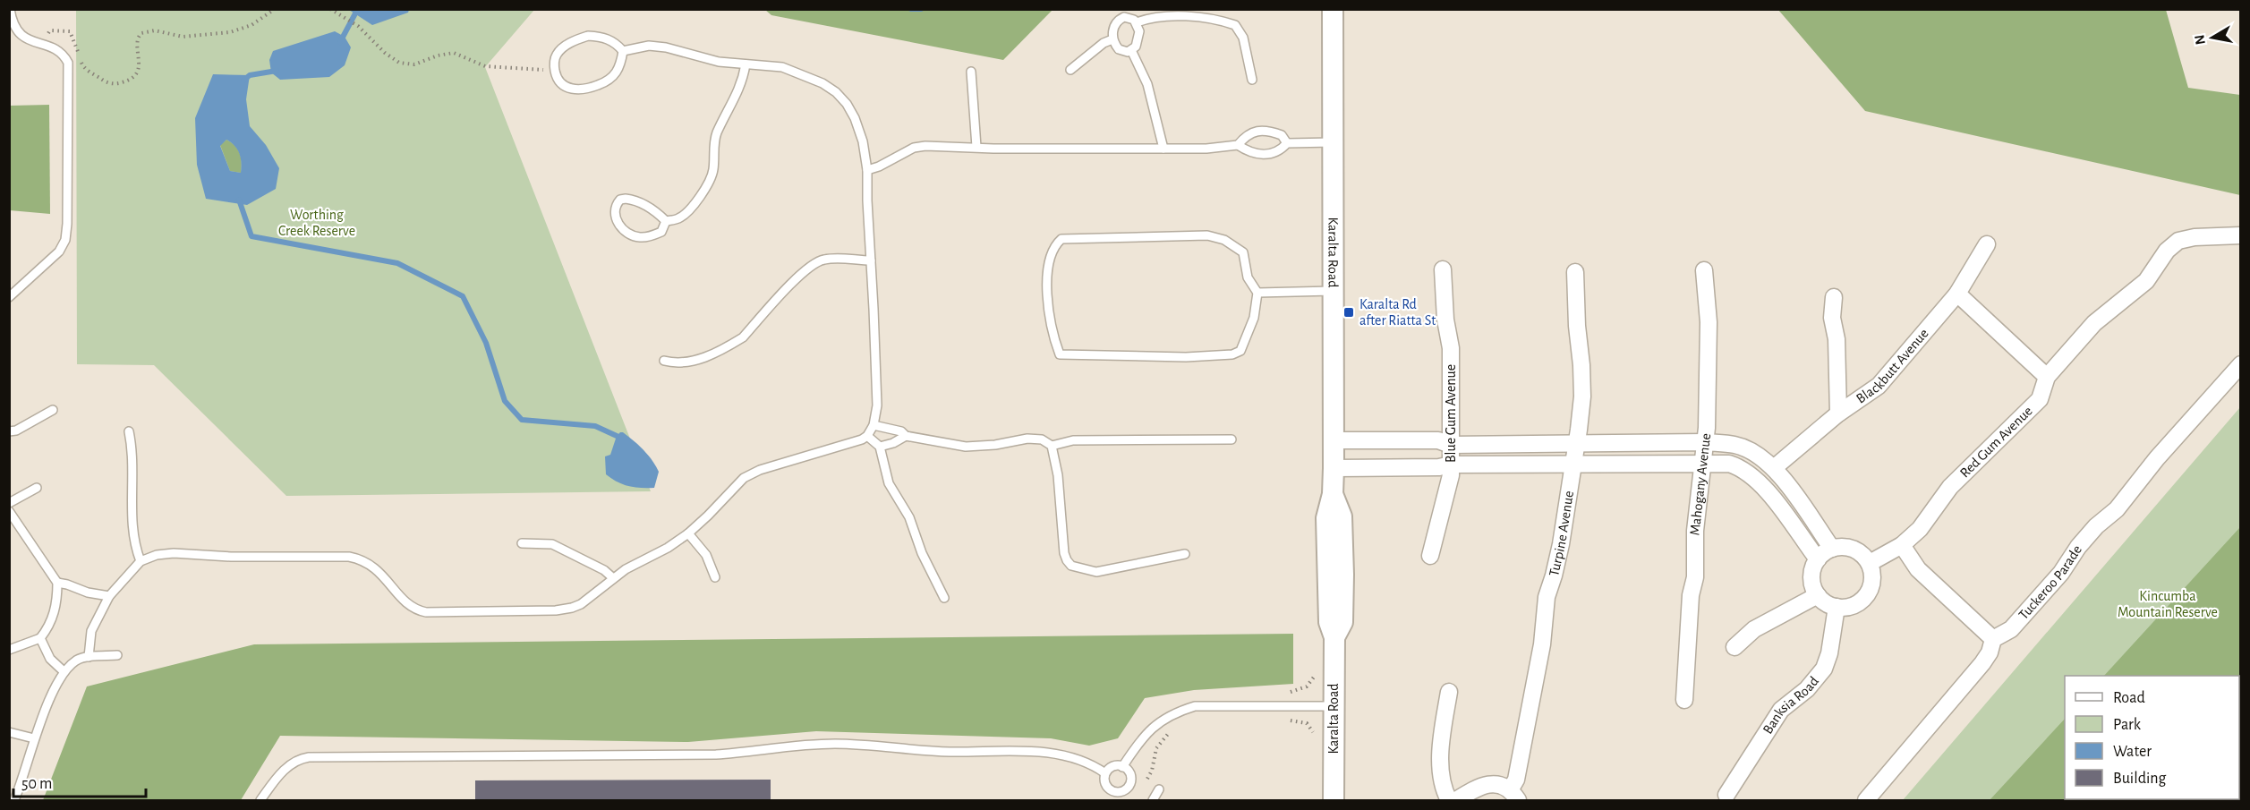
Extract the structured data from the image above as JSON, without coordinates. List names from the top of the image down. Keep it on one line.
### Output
{"streets":{"street":["Karalta Road","Blackbutt Avenue","Blue Gum Avenue","Red Gum Avenue","Mahogany Avenue","Turpine Avenue","Tuckeroo Parade","Banksia Road"]},"crossings":[["Red Gum Avenue","Banksia Road"]],"parks":["Worthing Creek Reserve","Kincumba Mountain Reserve"],"places":{"transit":["Karalta Rd after Riatta St"]},"legend":["Road","Park","Water","Building"],"scale_bar":"50 m","north":"left"}
